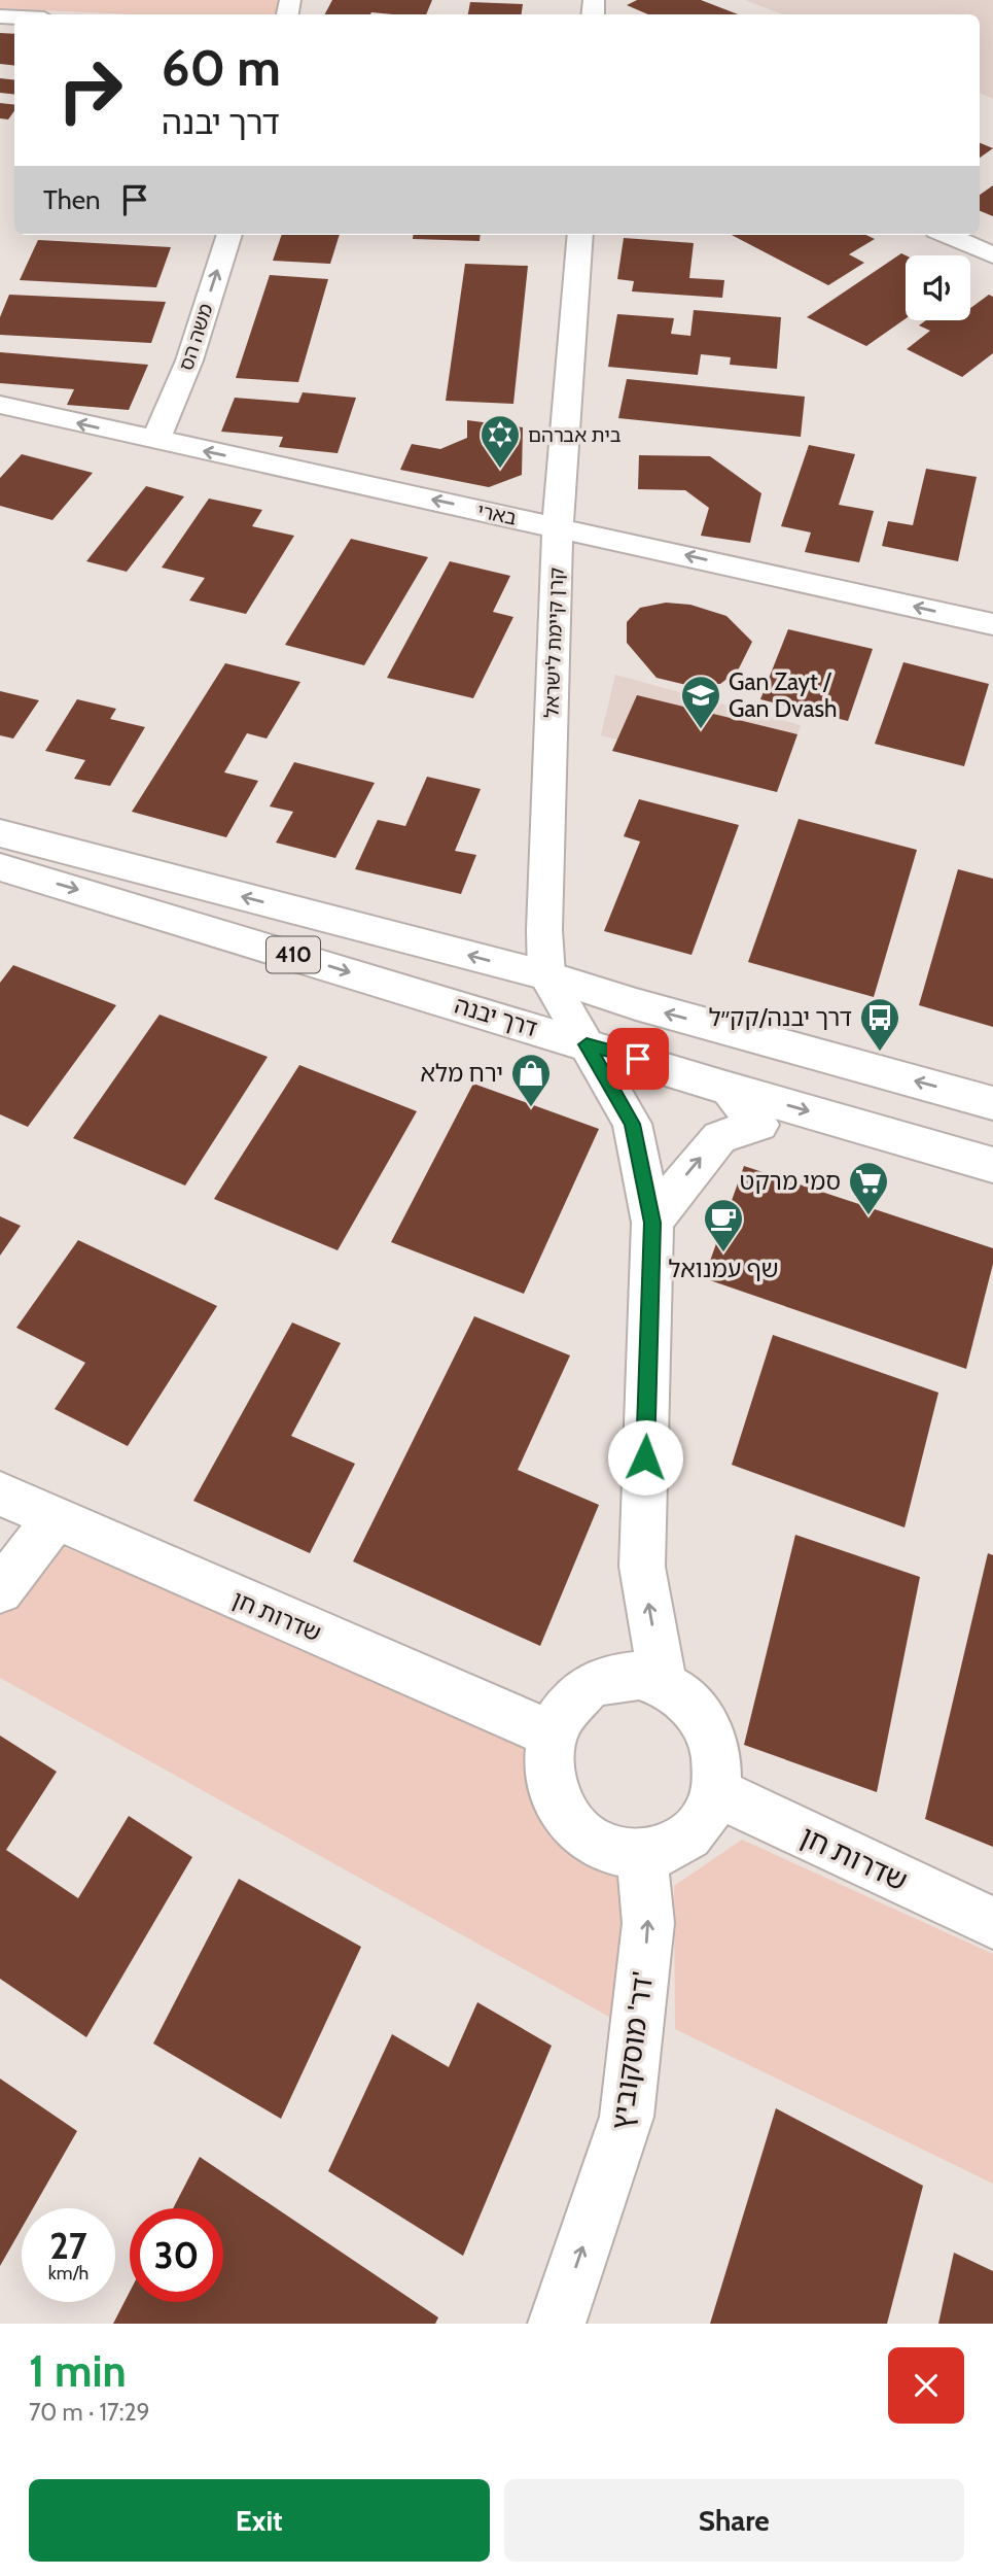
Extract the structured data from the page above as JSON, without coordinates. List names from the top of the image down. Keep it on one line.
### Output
{"streets":{"street":["משה הס","בארי","קרן קיימת לישראל","410","דרך יבנה","שדרות חן","דר' מוסקוביץ'"]},"crossings":[["משה הס","בארי"],["בארי","קרן קיימת לישראל"],["קרן קיימת לישראל","410"],["קרן קיימת לישראל","דרך יבנה"],["שדרות חן","דר' מוסקוביץ'"]],"one_way":["משה הס","בארי","דר' מוסקוביץ'"],"places":{"synagogue":["בית אברהם"],"school or university":["Gan Zayt / Gan Dvash"],"bus stop":["דרך יבנה/קק״ל"],"shop":["ירח מלא"],"supermarket":["סמי מרקט"],"cafe":["שף עמנואל"]},"page":{"turn":["60 m","דרך יבנה"],"then":"Then","speed":"27 km/h","limit":"30","heading":["1 min","70 m · 17:29"],"buttons":["Exit","Share"]}}
